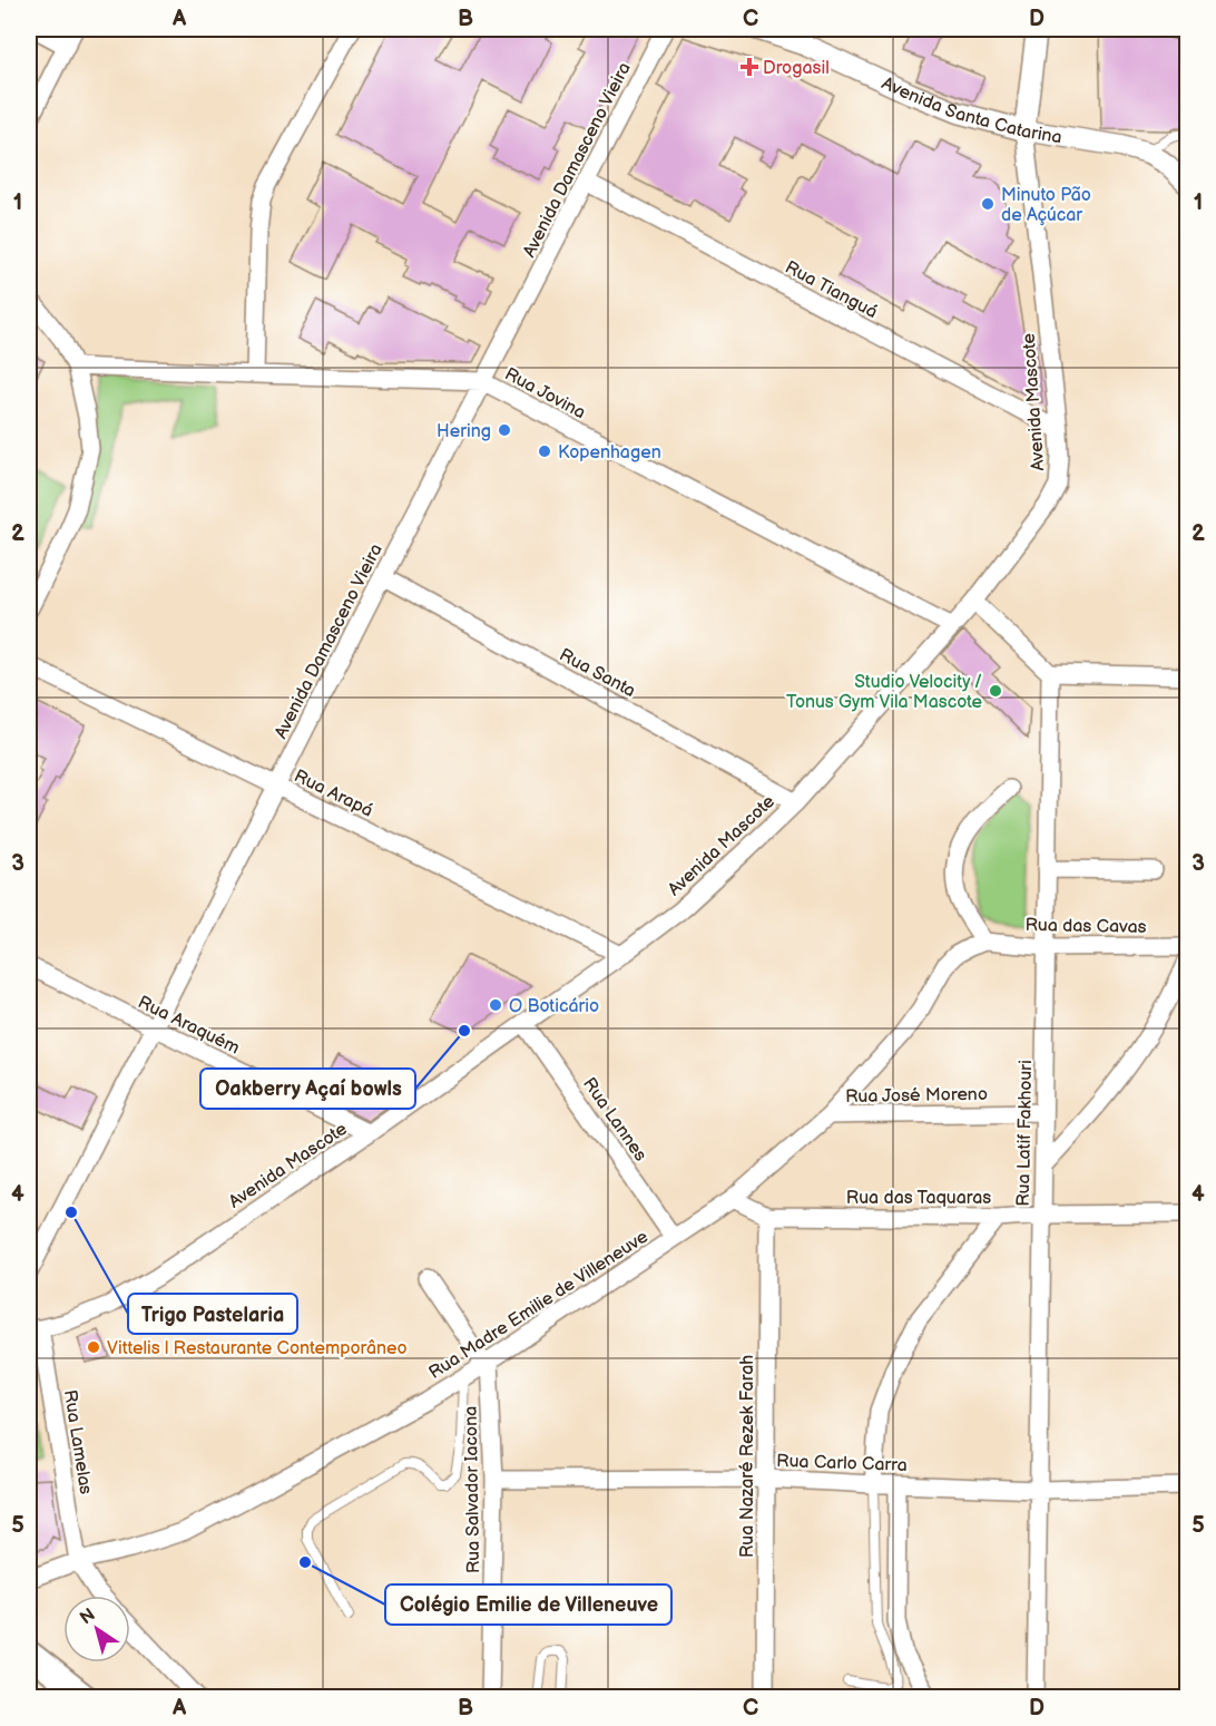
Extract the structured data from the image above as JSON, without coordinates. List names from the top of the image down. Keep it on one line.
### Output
{"streets":{"street":["Avenida Santa Catarina","Avenida Damasceno Vieira","Rua Tianguá","Rua Jovina","Avenida Mascote","Rua Santa","Rua Arapá","Rua das Cavas","Rua Araquém","Rua José Moreno","Rua Lannes","Rua Latif Fakhouri","Rua das Taquaras","Rua Madre Emilie de Villeneuve","Rua Lamelas","Rua Nazaré Rezek Farah","Rua Carlo Carra","Rua Salvador Iacona"]},"crossings":[["Avenida Santa Catarina","Avenida Mascote"],["Avenida Damasceno Vieira","Rua Tianguá"],["Avenida Damasceno Vieira","Rua Jovina"],["Avenida Damasceno Vieira","Rua Santa"],["Avenida Damasceno Vieira","Rua Arapá"],["Avenida Damasceno Vieira","Rua Araquém"],["Rua Tianguá","Avenida Mascote"],["Rua Jovina","Avenida Mascote"],["Avenida Mascote","Rua Santa"],["Avenida Mascote","Rua Arapá"],["Avenida Mascote","Rua Araquém"],["Avenida Mascote","Rua Lannes"],["Avenida Mascote","Rua Lamelas"],["Rua das Cavas","Rua Latif Fakhouri"],["Rua das Cavas","Rua Madre Emilie de Villeneuve"],["Rua José Moreno","Rua Latif Fakhouri"],["Rua José Moreno","Rua Madre Emilie de Villeneuve"],["Rua Lannes","Rua Madre Emilie de Villeneuve"],["Rua Latif Fakhouri","Rua das Taquaras"],["Rua Latif Fakhouri","Rua Carlo Carra"],["Rua das Taquaras","Rua Madre Emilie de Villeneuve"],["Rua das Taquaras","Rua Nazaré Rezek Farah"],["Rua Madre Emilie de Villeneuve","Rua Lamelas"],["Rua Madre Emilie de Villeneuve","Rua Salvador Iacona"],["Rua Nazaré Rezek Farah","Rua Carlo Carra"],["Rua Carlo Carra","Rua Salvador Iacona"]],"places":{"health":["Drogasil"],"other":["Minuto Pão de Açúcar","Hering","Kopenhagen","Studio Velocity / Tonus Gym Vila Mascote","O Boticário","Oakberry Açaí bowls","Trigo Pastelaria","Vittelis | Restaurante Contemporâneo","Colégio Emilie de Villeneuve"]},"north":"top left","grid":{"columns":["A","B","C","D"],"rows":["1","2","3","4","5"]}}
